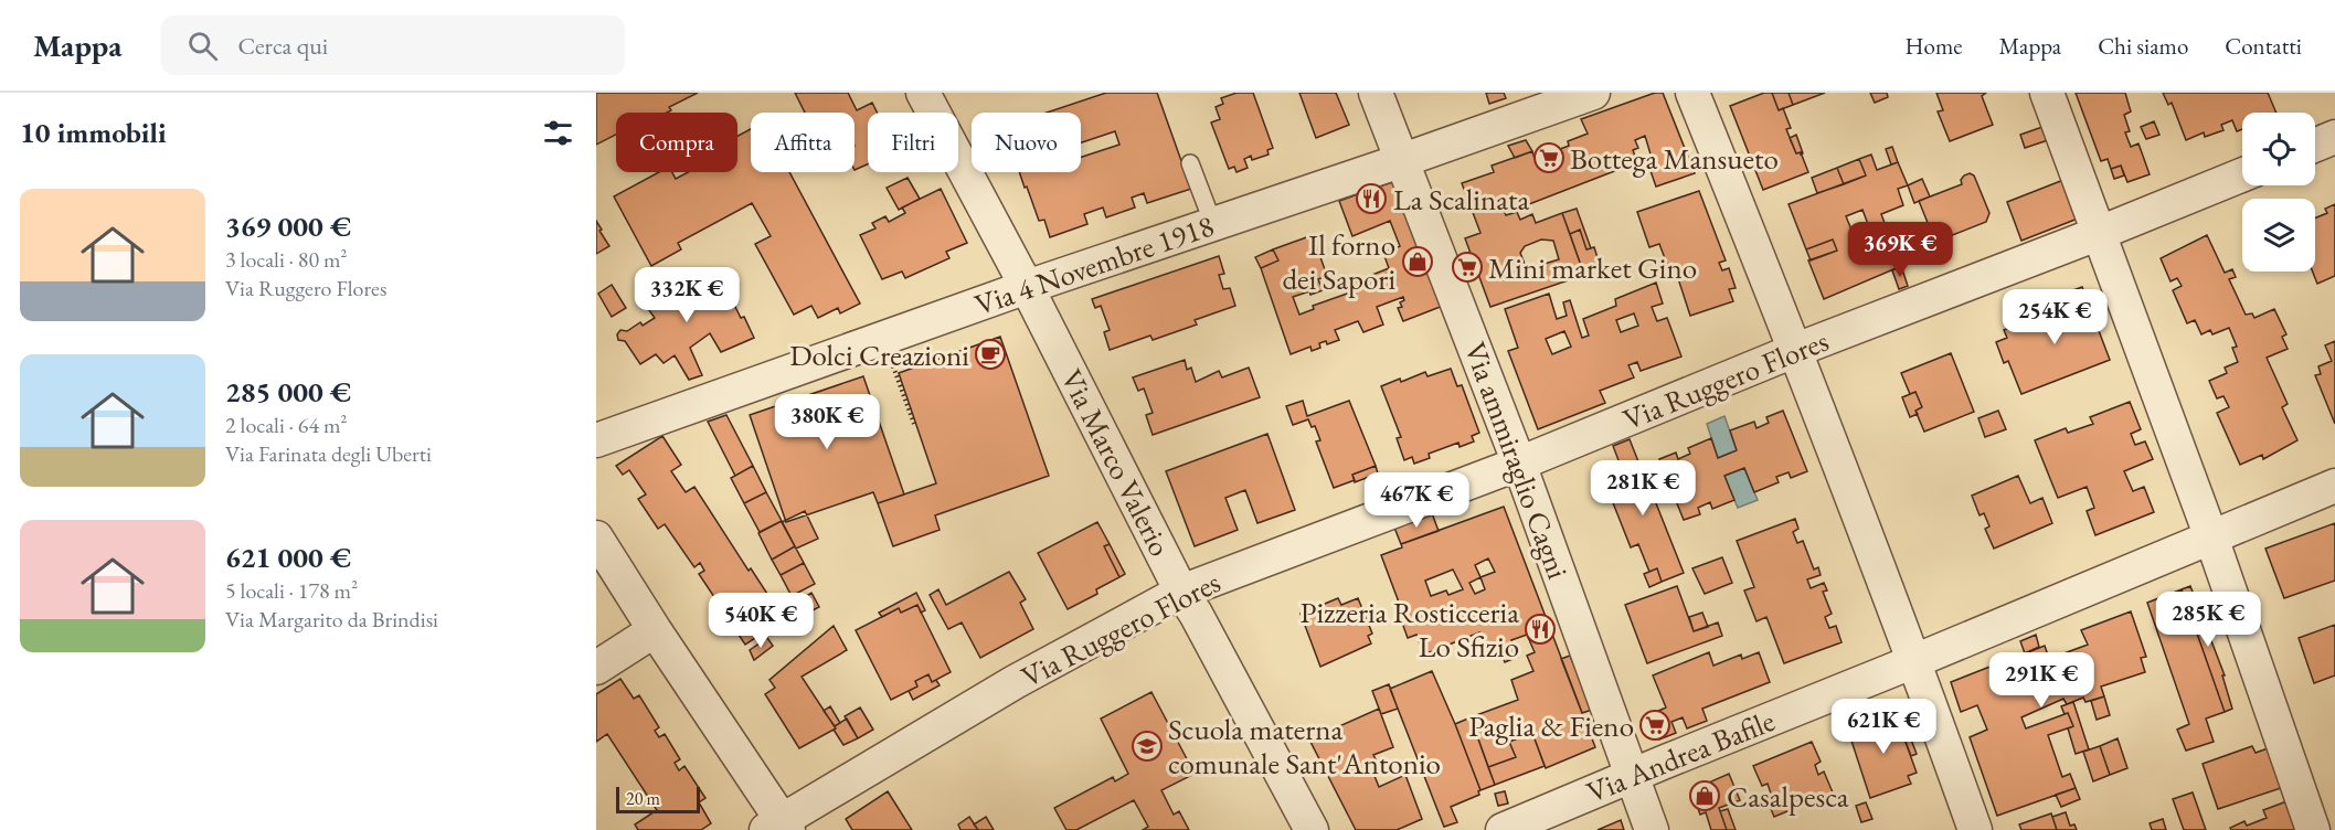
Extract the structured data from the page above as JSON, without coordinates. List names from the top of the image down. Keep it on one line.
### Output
{"streets":{"street":["Via 4 Novembre 1918","Via Ruggero Flores","Via ammiraglio Cagni","Via Marco Valerio","Via Andrea Bafile"]},"crossings":[["Via 4 Novembre 1918","Via ammiraglio Cagni"],["Via 4 Novembre 1918","Via Marco Valerio"],["Via Ruggero Flores","Via ammiraglio Cagni"],["Via Ruggero Flores","Via Marco Valerio"],["Via ammiraglio Cagni","Via Andrea Bafile"]],"places":{"supermarket":["Bottega Mansueto","Mini market Gino","Paglia & Fieno"],"restaurant":["La Scalinata","Pizzeria Rosticceria Lo Sfizio"],"shop":["Il forno dei Sapori","Casalpesca"],"cafe":["Dolci Creazioni"],"school or university":["Scuola materna comunale Sant'Antonio"]},"scale_bar":"20 m","page":{"header":"Mappa","search":"Cerca qui","nav":["Home","Mappa","Chi siamo","Contatti"],"heading":"10 immobili","chip":["Compra","Affitta","Filtri","Nuovo"],"list":[{"name":"369 000 €","note":"3 locali · 80 m² · Via Ruggero Flores"},{"name":"285 000 €","note":"2 locali · 64 m² · Via Farinata degli Uberti"},{"name":"621 000 €","note":"5 locali · 178 m² · Via Margarito da Brindisi"}],"price":["369K €","332K €","254K €","380K €","281K €","467K €","285K €","540K €","291K €","621K €"],"scale":"20 m"}}
